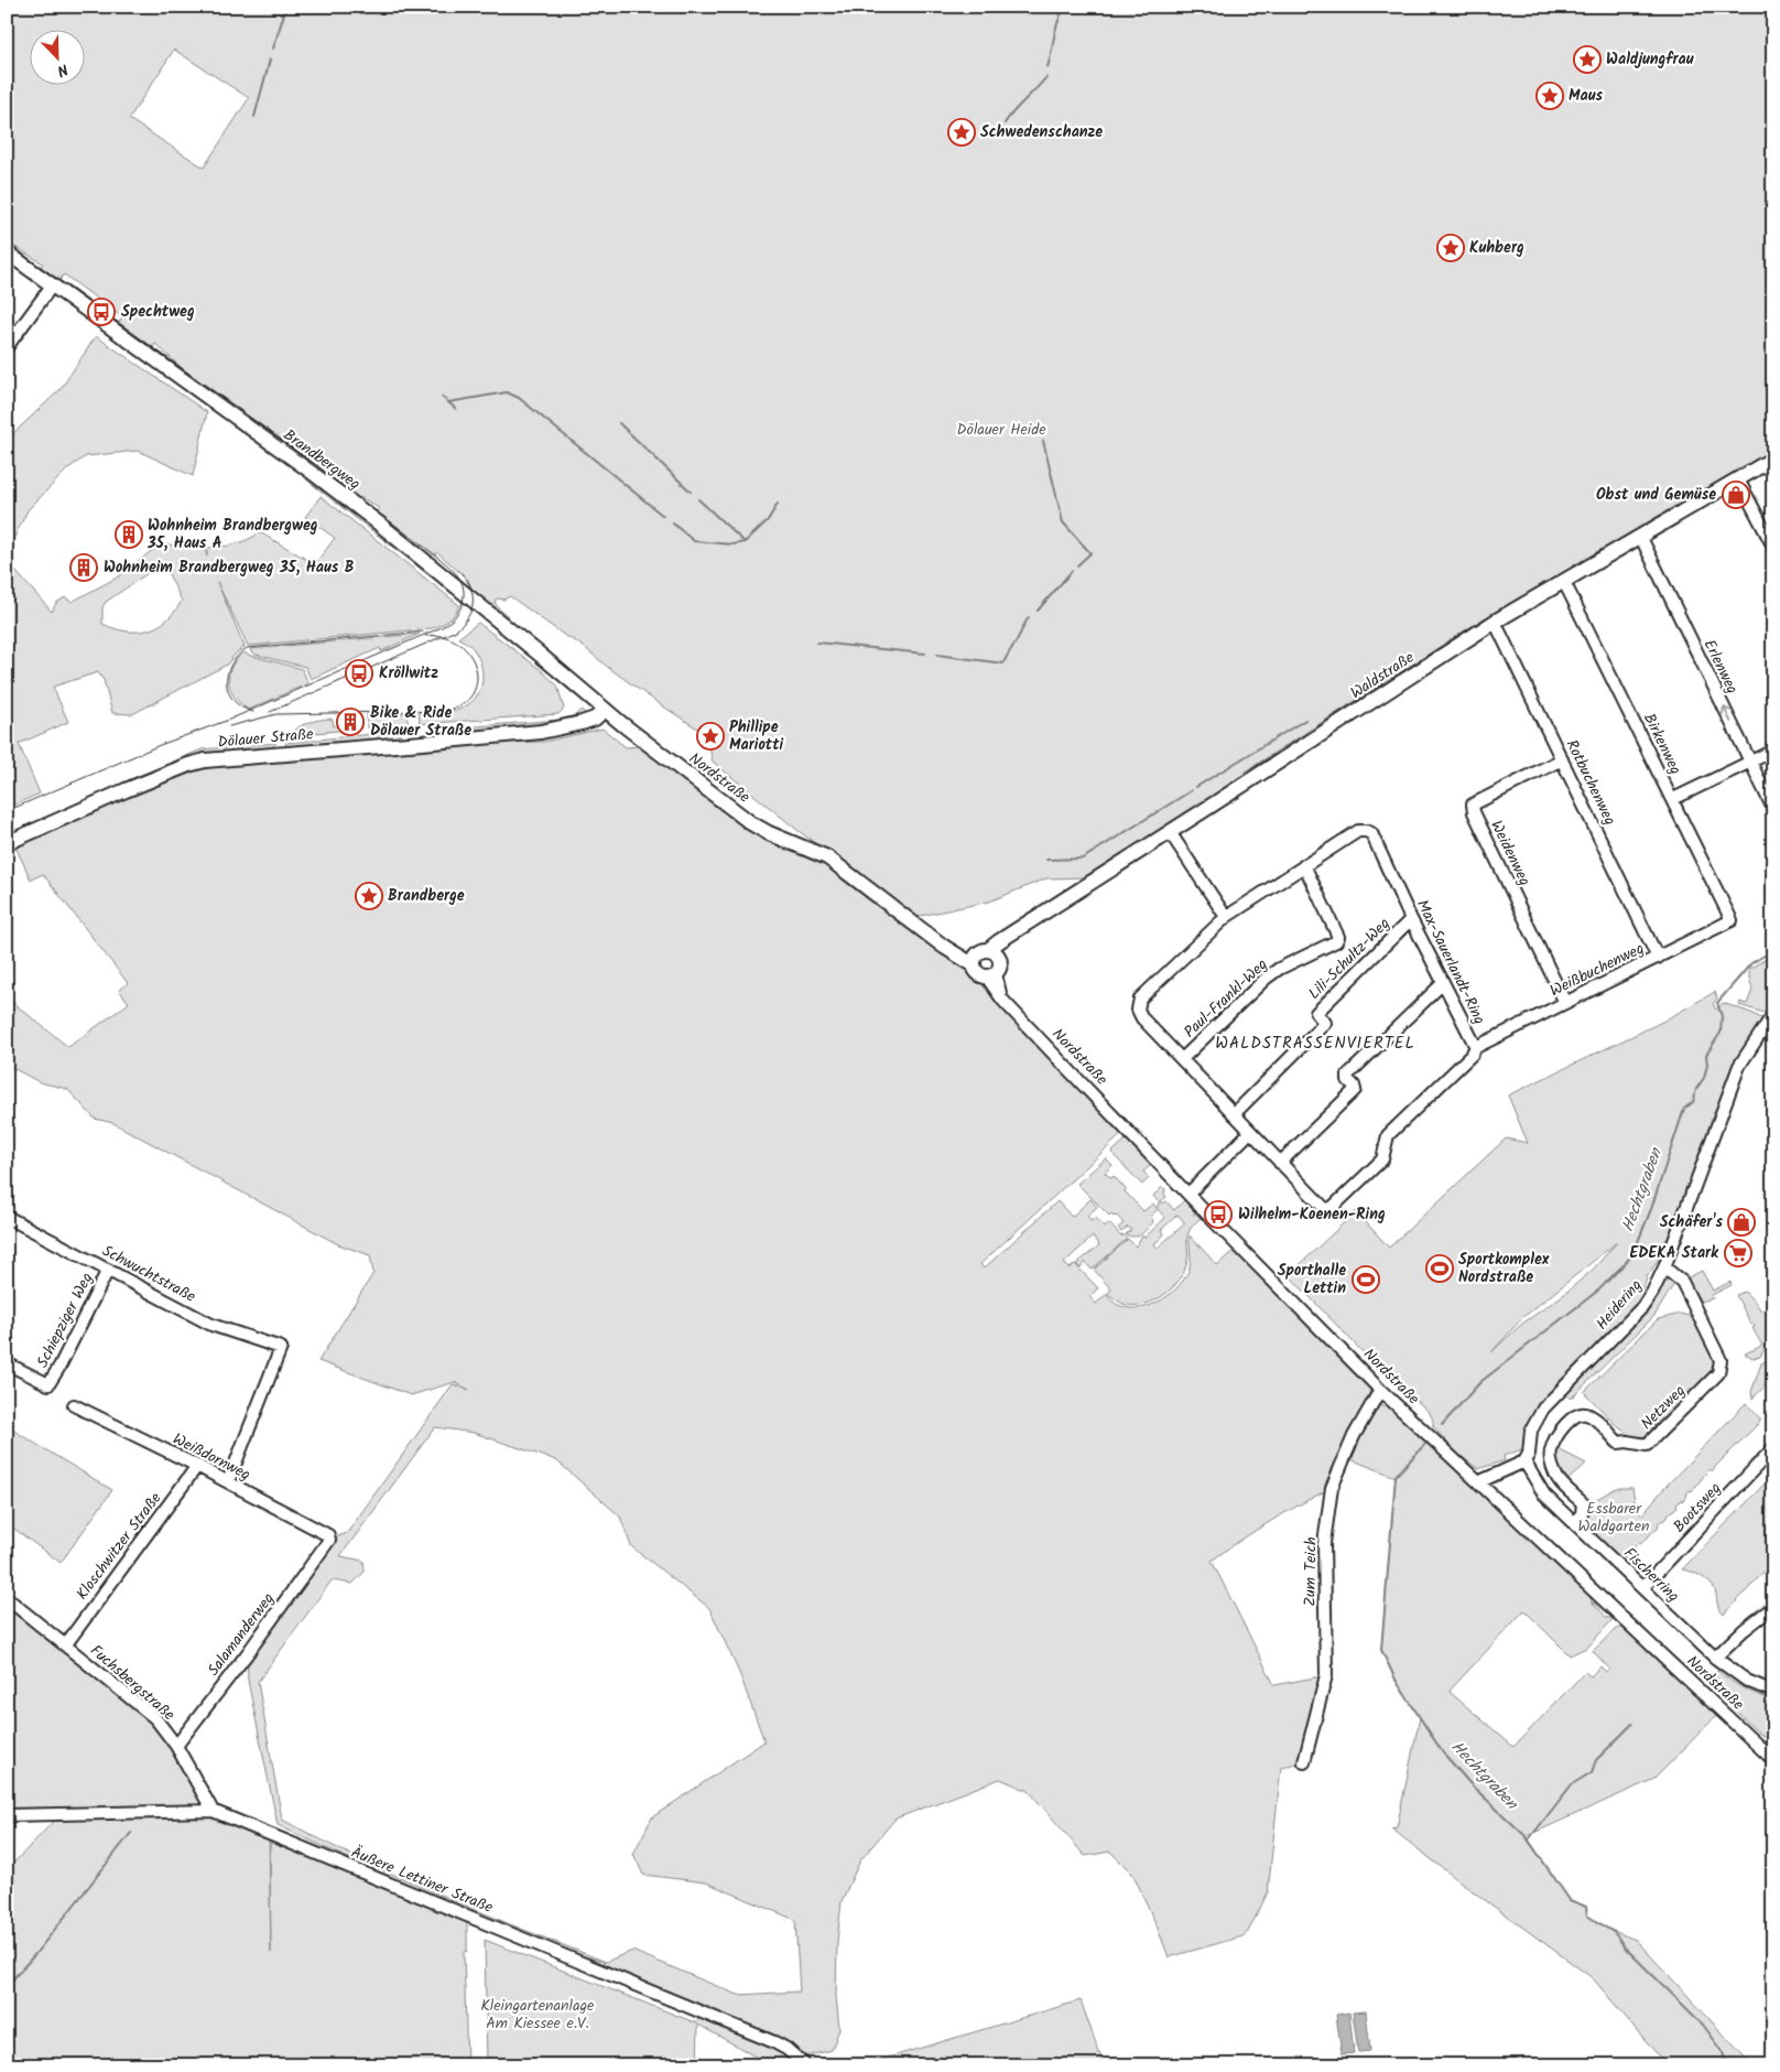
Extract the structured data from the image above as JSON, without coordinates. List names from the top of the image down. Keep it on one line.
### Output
{"streets":{"main road":["Brandbergweg","Waldstraße","Dölauer Straße","Nordstraße"],"street":["Erlenweg","Birkenweg","Rotbuchenweg","Weidenweg","Lili-Schultz-Weg","Max-Sauerlandt-Ring","Weißbuchenweg","Paul-Frankl-Weg","Schwuchtstraße","Heidering","Schiepziger Weg","Netzweg","Weißdornweg","Bootsweg","Kloschwitzer Straße","Zum Teich","Fischerring","Salamanderweg","Fuchsbergstraße","Äußere Lettiner Straße"]},"crossings":[["Brandbergweg","Dölauer Straße"],["Brandbergweg","Nordstraße"],["Erlenweg","Waldstraße"],["Waldstraße","Birkenweg"],["Waldstraße","Nordstraße"],["Waldstraße","Rotbuchenweg"],["Dölauer Straße","Nordstraße"],["Birkenweg","Weißbuchenweg"],["Nordstraße","Zum Teich"],["Rotbuchenweg","Weidenweg"],["Rotbuchenweg","Weißbuchenweg"],["Weidenweg","Weißbuchenweg"],["Lili-Schultz-Weg","Max-Sauerlandt-Ring"],["Max-Sauerlandt-Ring","Weißbuchenweg"],["Max-Sauerlandt-Ring","Paul-Frankl-Weg"],["Schwuchtstraße","Schiepziger Weg"],["Schwuchtstraße","Weißdornweg"],["Heidering","Netzweg"],["Heidering","Fischerring"],["Netzweg","Fischerring"],["Weißdornweg","Kloschwitzer Straße"],["Weißdornweg","Salamanderweg"],["Bootsweg","Fischerring"],["Kloschwitzer Straße","Fuchsbergstraße"],["Salamanderweg","Fuchsbergstraße"],["Fuchsbergstraße","Äußere Lettiner Straße"]],"one_way":["Erlenweg"],"districts":["WALDSTRASSENVIERTEL"],"water":["Hechtgraben"],"parks":["Dölauer Heide","Essbarer Waldgarten","Kleingartenanlage Am Kiessee e.V."],"places":{"place":["Waldjungfrau","Maus","Schwedenschanze","Kuhberg","Phillipe Mariotti","Brandberge"],"bus stop":["Spechtweg","Kröllwitz","Wilhelm-Koenen-Ring"],"shop":["Obst und Gemüse","Schäfer's"],"building":["Wohnheim Brandbergweg 35, Haus A","Wohnheim Brandbergweg 35, Haus B","Bike & Ride Dölauer Straße"],"supermarket":["EDEKA Stark"],"sports":["Sportkomplex Nordstraße","Sporthalle Lettin"]},"north":"bottom right"}
